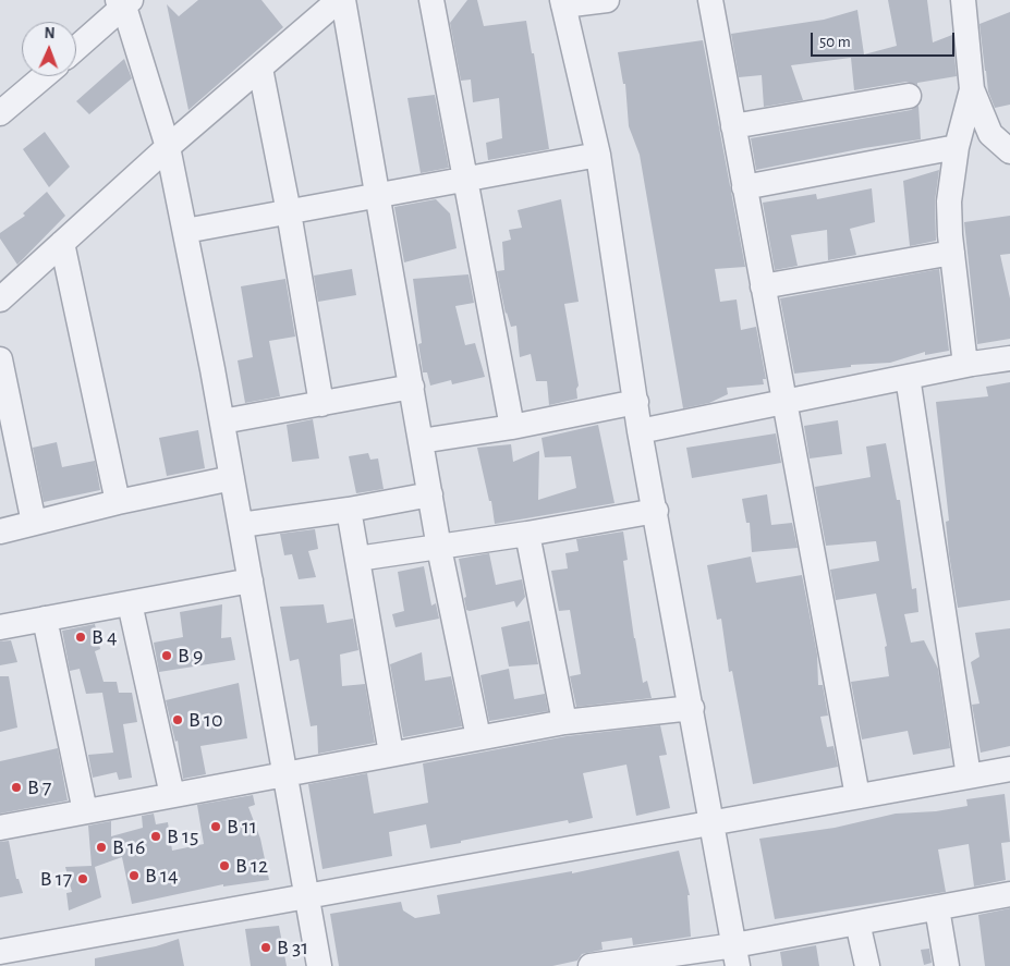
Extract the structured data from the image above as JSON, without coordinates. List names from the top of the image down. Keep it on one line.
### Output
{"places":["B 4","B 9","B 10","B 7","B 11","B 15","B 16","B 12","B 14","B 17","B 31"],"scale_bar":"50 m","north":"top"}
